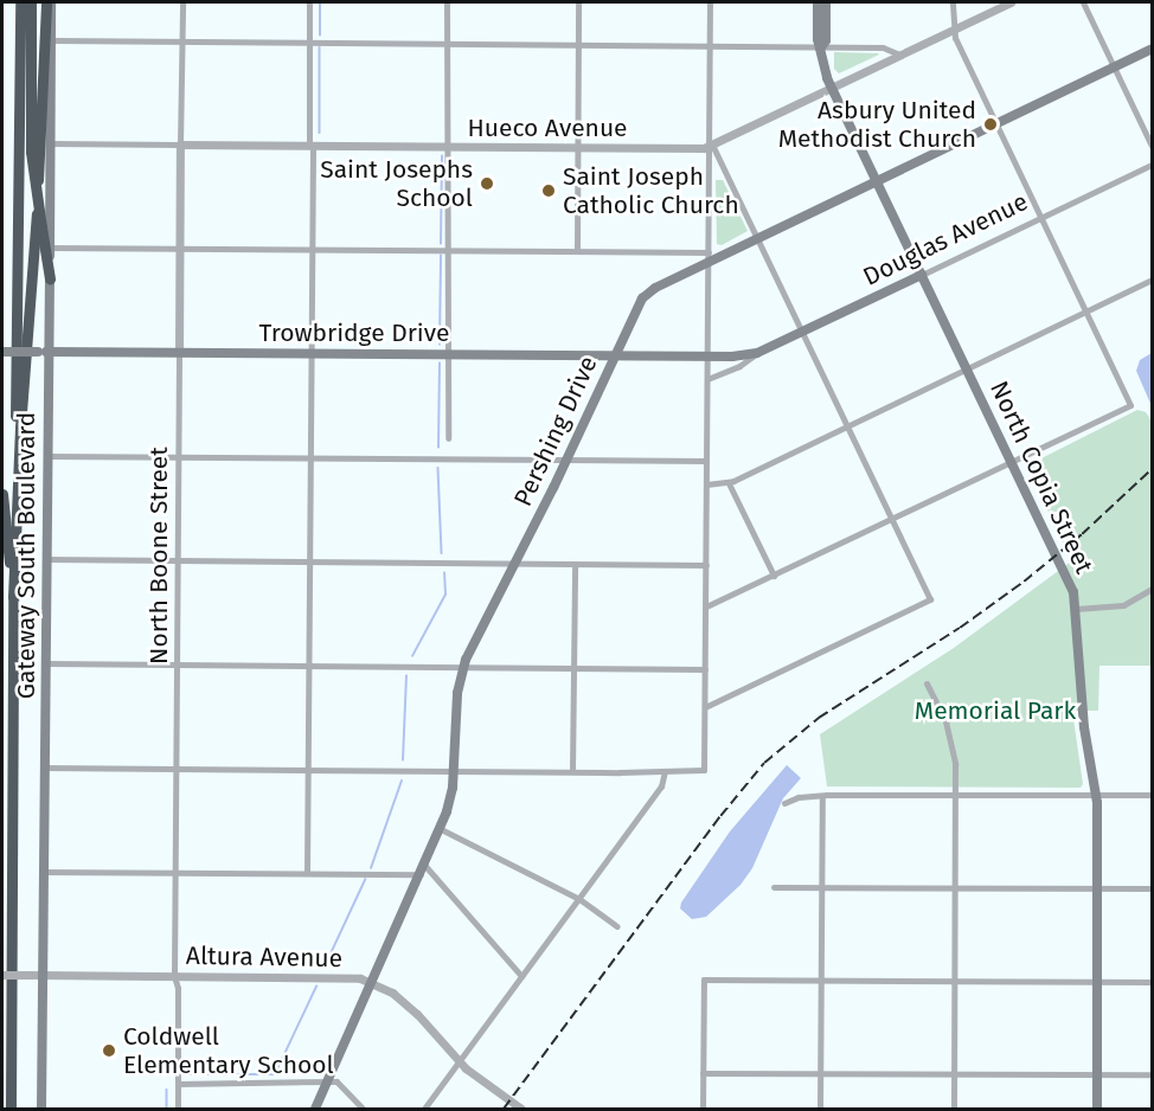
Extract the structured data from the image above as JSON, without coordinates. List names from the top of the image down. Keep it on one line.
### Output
{"streets":{"main road":["Douglas Avenue","Trowbridge Drive","Pershing Drive","North Copia Street","Gateway South Boulevard"],"street":["Hueco Avenue","North Boone Street","Altura Avenue"]},"crossings":[["Hueco Avenue","North Copia Street"],["Hueco Avenue","Gateway South Boulevard"],["Hueco Avenue","North Boone Street"],["Douglas Avenue","Trowbridge Drive"],["Douglas Avenue","North Copia Street"],["Trowbridge Drive","Pershing Drive"],["Trowbridge Drive","Gateway South Boulevard"],["Trowbridge Drive","North Boone Street"],["Pershing Drive","North Copia Street"],["Pershing Drive","Altura Avenue"],["Gateway South Boulevard","Altura Avenue"],["North Boone Street","Altura Avenue"]],"parks":["Memorial Park"],"places":["Asbury United Methodist Church","Saint Josephs School","Saint Joseph Catholic Church","Coldwell Elementary School"]}
